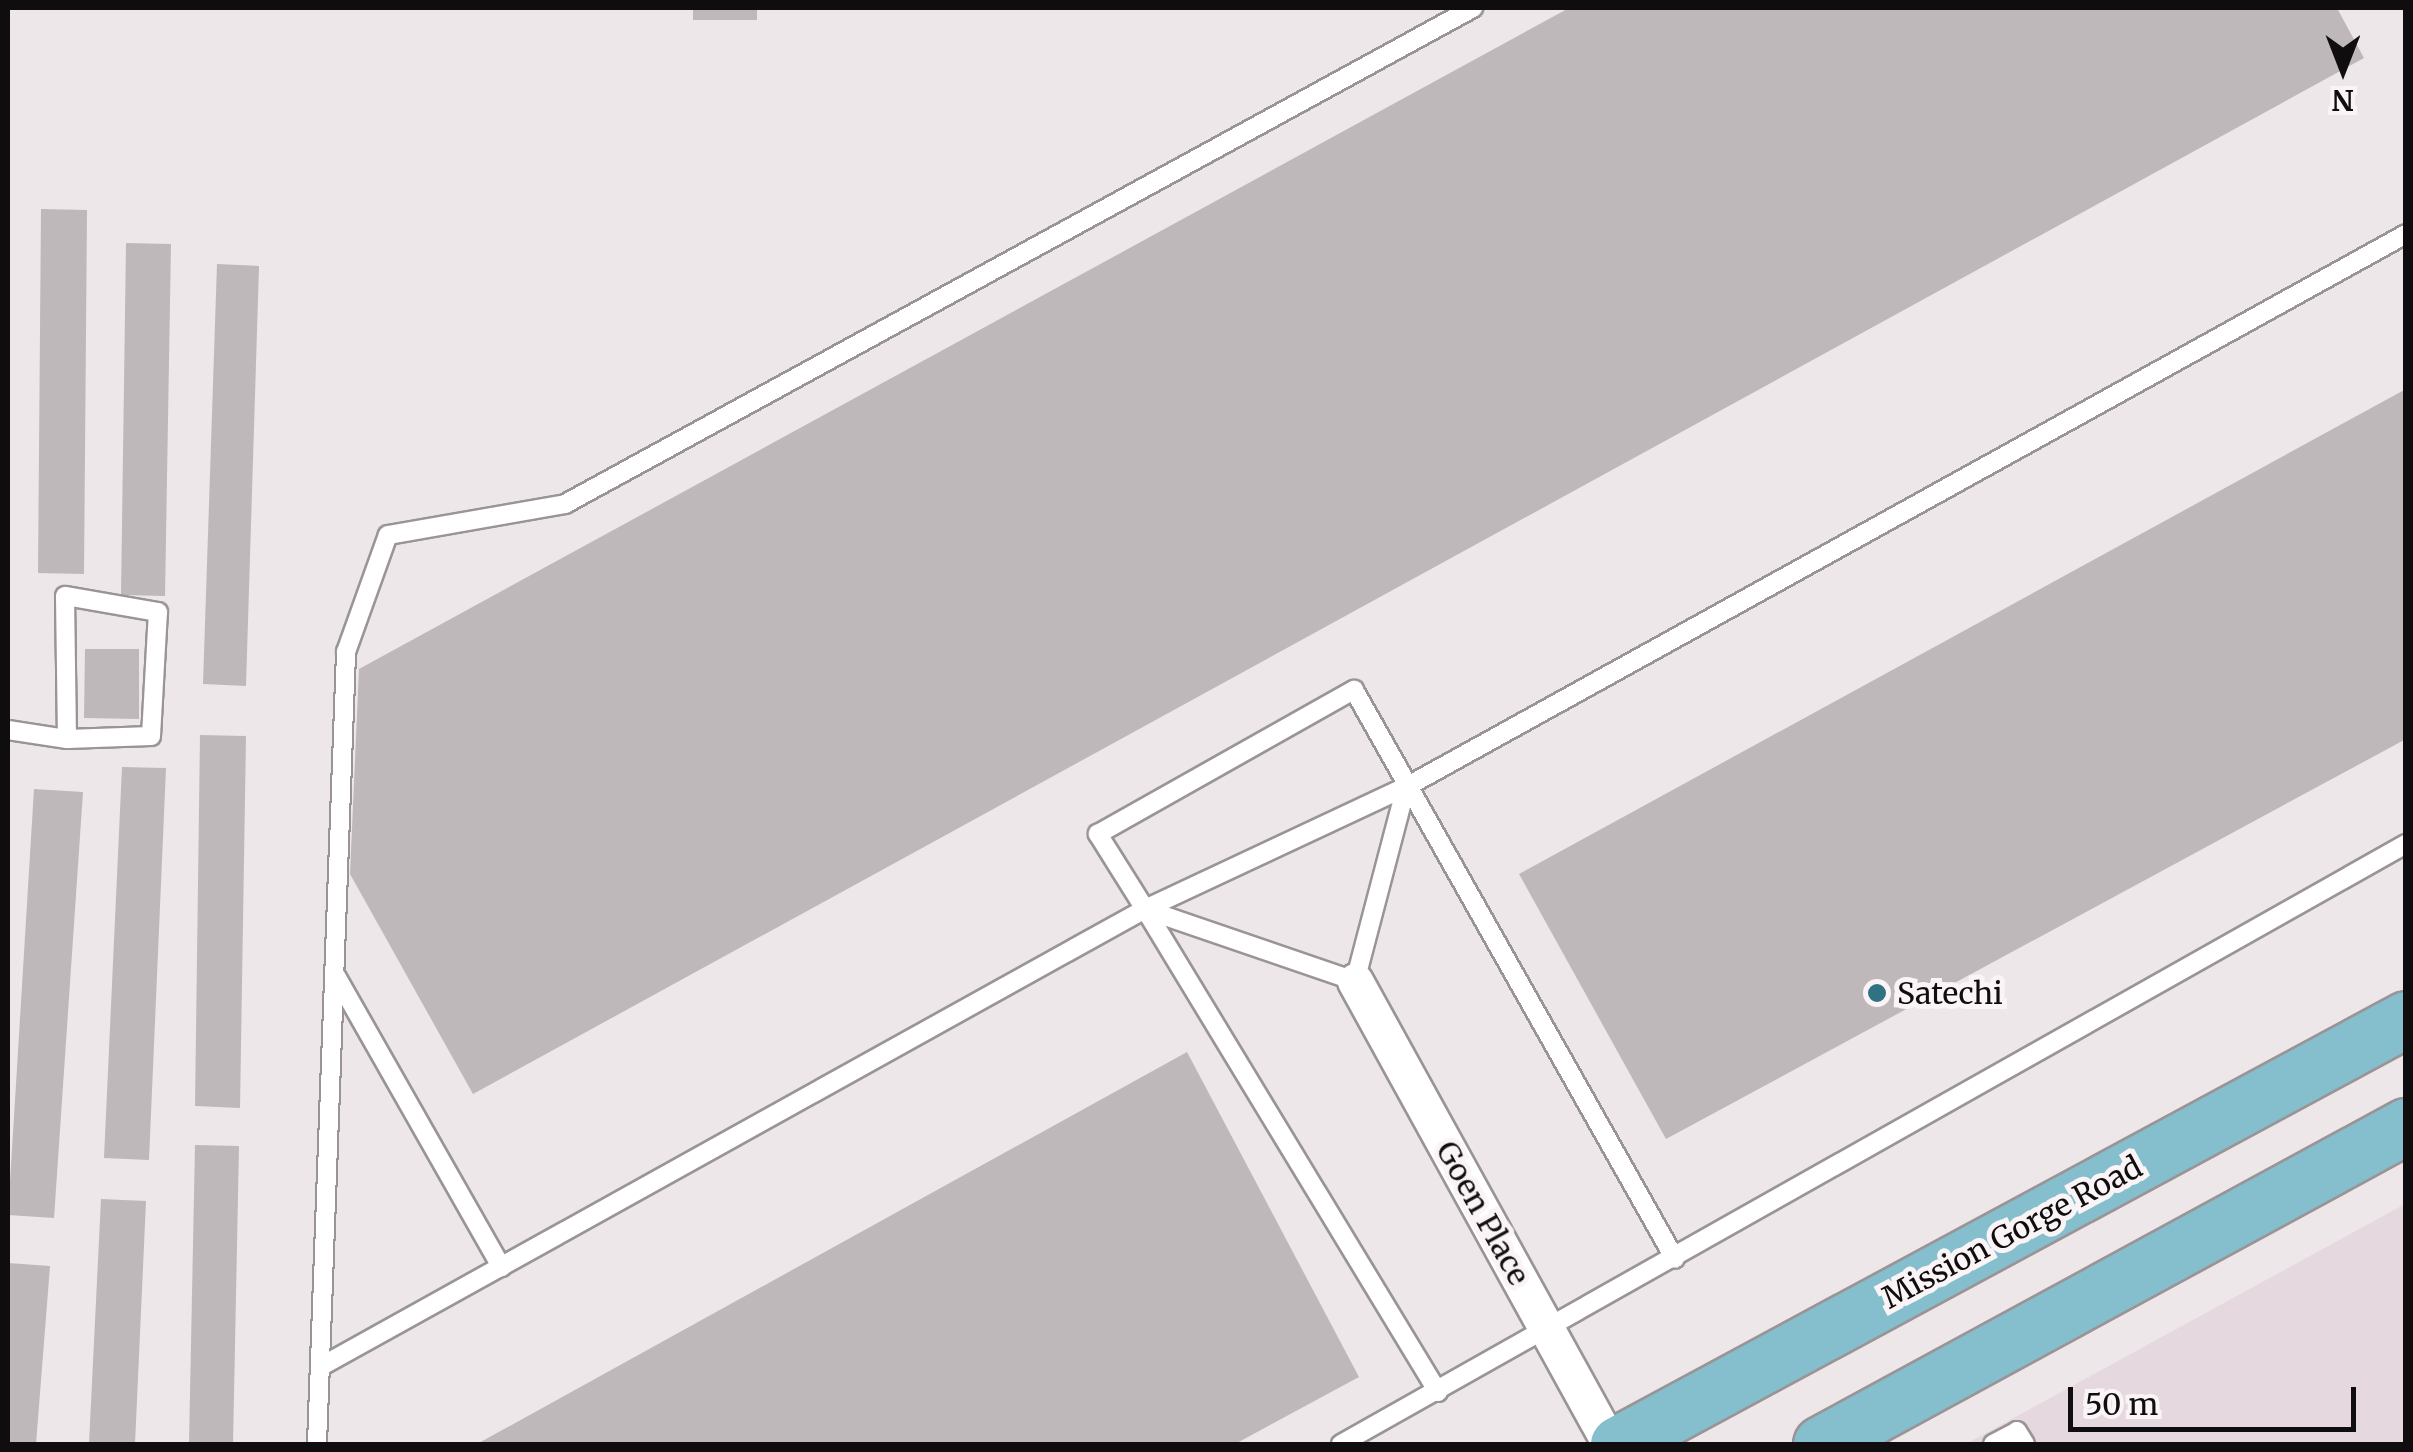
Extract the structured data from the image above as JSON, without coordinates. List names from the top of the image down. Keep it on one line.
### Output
{"streets":{"main road":["Mission Gorge Road"],"street":["Goen Place"]},"places":["Satechi"],"scale_bar":"50 m","north":"bottom"}
